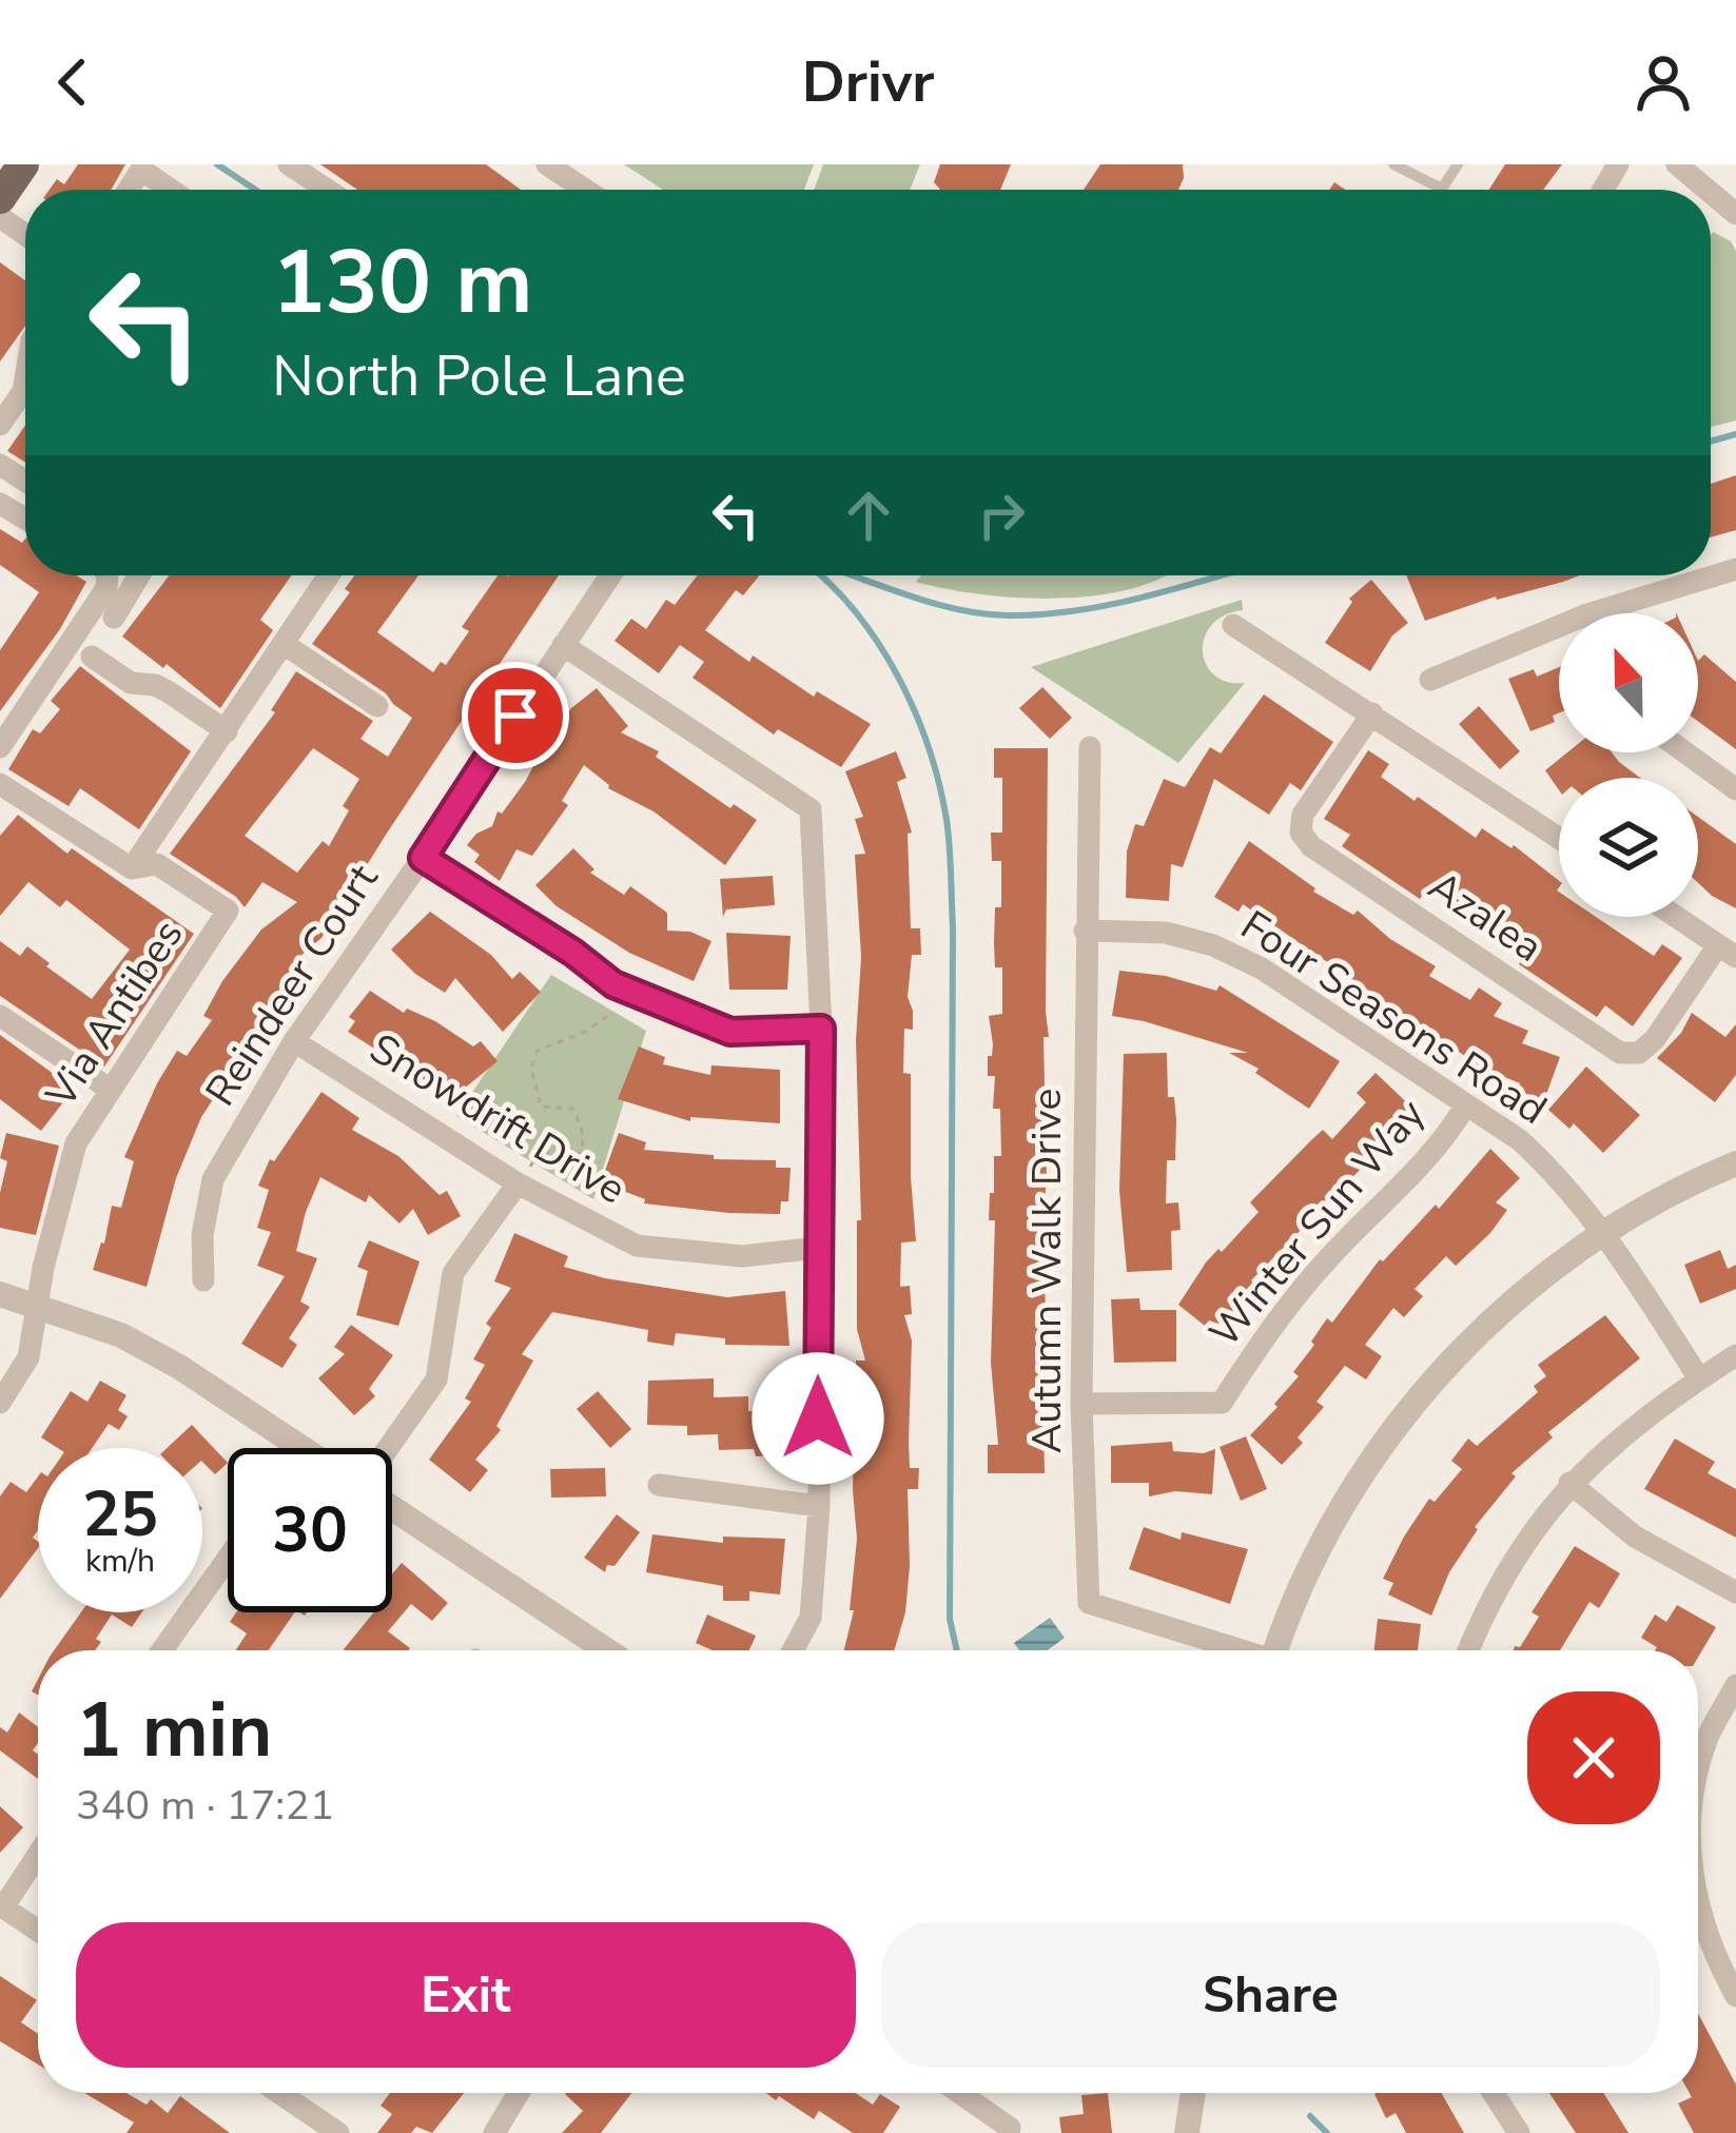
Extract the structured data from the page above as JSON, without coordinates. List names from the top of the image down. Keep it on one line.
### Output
{"streets":{"street":["Azalea","Reindeer Court","Via Antibes","Four Seasons Road","Snowdrift Drive","Winter Sun Way","Autumn Walk Drive"]},"crossings":[["Reindeer Court","Snowdrift Drive"],["Four Seasons Road","Winter Sun Way"],["Four Seasons Road","Autumn Walk Drive"],["Winter Sun Way","Autumn Walk Drive"]],"north":"top","page":{"header":"Drivr","turn":["130 m","North Pole Lane"],"speed":"25 km/h","limit":"30","heading":["1 min","340 m · 17:21"],"buttons":["Exit","Share"]}}
